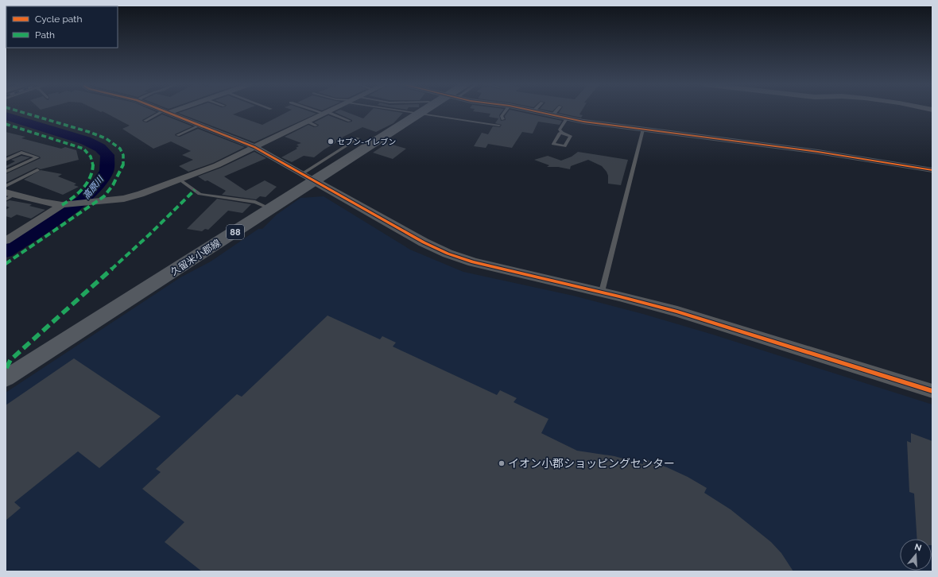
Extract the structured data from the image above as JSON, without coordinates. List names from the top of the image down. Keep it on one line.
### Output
{"streets":{"main road":["88","久留米小郡線"]},"water":["高原川"],"places":["セブン-イレブン","イオン小郡ショッピングセンター"],"legend":["Cycle path","Path"],"north":"top"}
